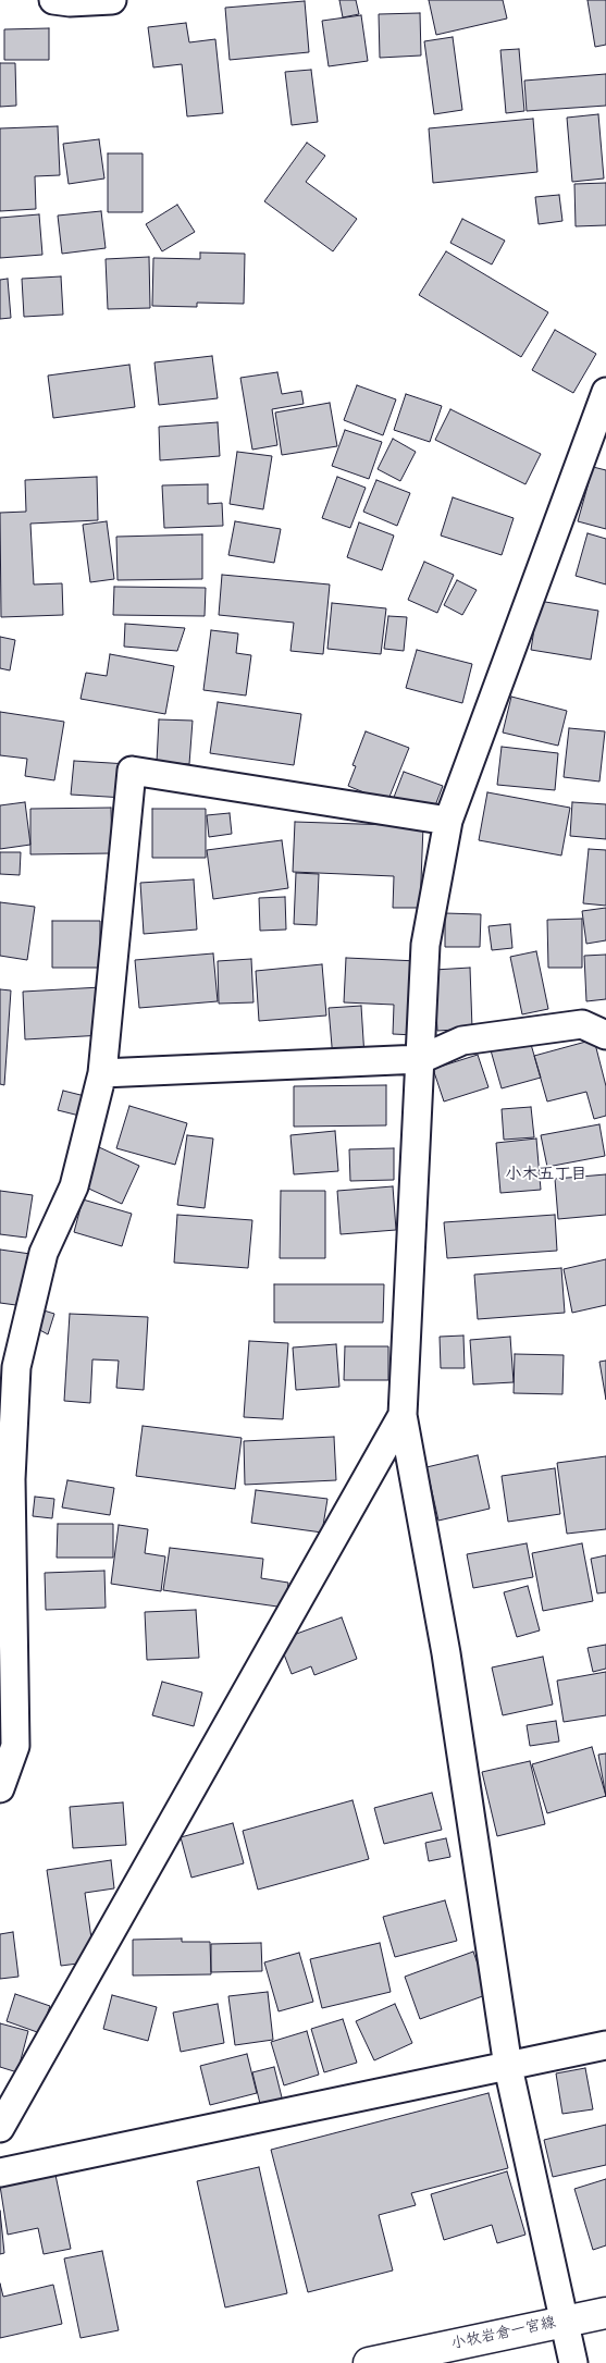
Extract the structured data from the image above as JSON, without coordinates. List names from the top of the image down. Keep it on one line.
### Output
{"streets":{"main road":["小牧岩倉一宮線"]},"districts":["小木五丁目"]}
